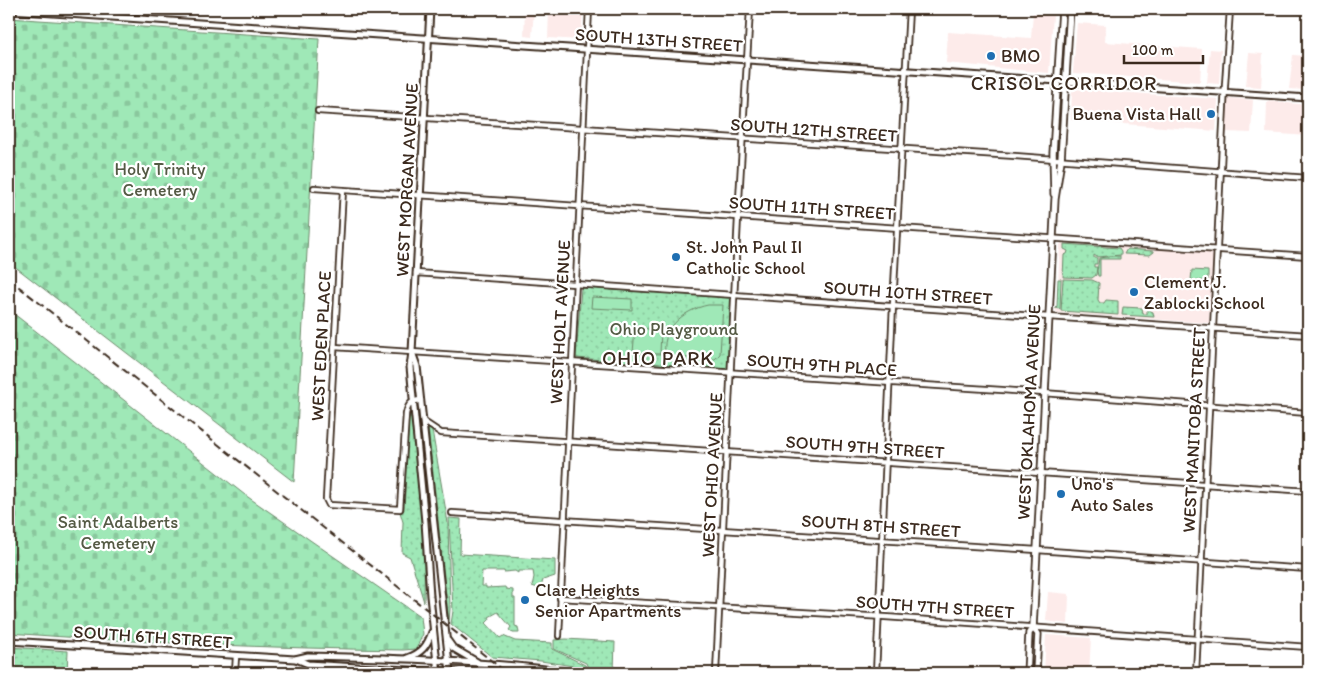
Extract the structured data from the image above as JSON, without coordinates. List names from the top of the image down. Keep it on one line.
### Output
{"streets":{"main road":["WEST OKLAHOMA AVENUE"],"street":["SOUTH 13TH STREET","SOUTH 12TH STREET","WEST MORGAN AVENUE","SOUTH 11TH STREET","SOUTH 10TH STREET","WEST HOLT AVENUE","WEST EDEN PLACE","SOUTH 9TH PLACE","WEST MANITOBA STREET","SOUTH 9TH STREET","WEST OHIO AVENUE","SOUTH 8TH STREET","SOUTH 7TH STREET","SOUTH 6TH STREET"]},"crossings":[["SOUTH 13TH STREET","WEST MORGAN AVENUE"],["SOUTH 13TH STREET","WEST HOLT AVENUE"],["SOUTH 13TH STREET","WEST OKLAHOMA AVENUE"],["SOUTH 13TH STREET","WEST MANITOBA STREET"],["SOUTH 13TH STREET","WEST OHIO AVENUE"],["SOUTH 12TH STREET","WEST MORGAN AVENUE"],["SOUTH 12TH STREET","WEST HOLT AVENUE"],["SOUTH 12TH STREET","WEST OKLAHOMA AVENUE"],["SOUTH 12TH STREET","WEST MANITOBA STREET"],["SOUTH 12TH STREET","WEST OHIO AVENUE"],["WEST MORGAN AVENUE","SOUTH 11TH STREET"],["WEST MORGAN AVENUE","SOUTH 10TH STREET"],["WEST MORGAN AVENUE","WEST EDEN PLACE"],["WEST MORGAN AVENUE","SOUTH 9TH PLACE"],["WEST MORGAN AVENUE","SOUTH 9TH STREET"],["WEST MORGAN AVENUE","SOUTH 6TH STREET"],["SOUTH 11TH STREET","WEST HOLT AVENUE"],["SOUTH 11TH STREET","WEST EDEN PLACE"],["SOUTH 11TH STREET","WEST OKLAHOMA AVENUE"],["SOUTH 11TH STREET","WEST MANITOBA STREET"],["SOUTH 11TH STREET","WEST OHIO AVENUE"],["SOUTH 10TH STREET","WEST HOLT AVENUE"],["SOUTH 10TH STREET","WEST OKLAHOMA AVENUE"],["SOUTH 10TH STREET","WEST MANITOBA STREET"],["SOUTH 10TH STREET","WEST OHIO AVENUE"],["WEST HOLT AVENUE","SOUTH 9TH PLACE"],["WEST HOLT AVENUE","SOUTH 9TH STREET"],["WEST HOLT AVENUE","SOUTH 8TH STREET"],["WEST HOLT AVENUE","SOUTH 7TH STREET"],["WEST EDEN PLACE","SOUTH 9TH PLACE"],["SOUTH 9TH PLACE","WEST OKLAHOMA AVENUE"],["SOUTH 9TH PLACE","WEST MANITOBA STREET"],["SOUTH 9TH PLACE","WEST OHIO AVENUE"],["WEST OKLAHOMA AVENUE","SOUTH 9TH STREET"],["WEST OKLAHOMA AVENUE","SOUTH 8TH STREET"],["WEST OKLAHOMA AVENUE","SOUTH 7TH STREET"],["WEST MANITOBA STREET","SOUTH 9TH STREET"],["WEST MANITOBA STREET","SOUTH 8TH STREET"],["WEST MANITOBA STREET","SOUTH 7TH STREET"],["SOUTH 9TH STREET","WEST OHIO AVENUE"],["WEST OHIO AVENUE","SOUTH 8TH STREET"],["WEST OHIO AVENUE","SOUTH 7TH STREET"]],"districts":["CRISOL CORRIDOR","OHIO PARK"],"parks":["Holy Trinity Cemetery","Ohio Playground","Saint Adalberts Cemetery"],"places":["BMO","Buena Vista Hall","St. John Paul II Catholic School","Clement J. Zablocki School","Uno's Auto Sales","Clare Heights Senior Apartments"],"scale_bar":"100 m"}
